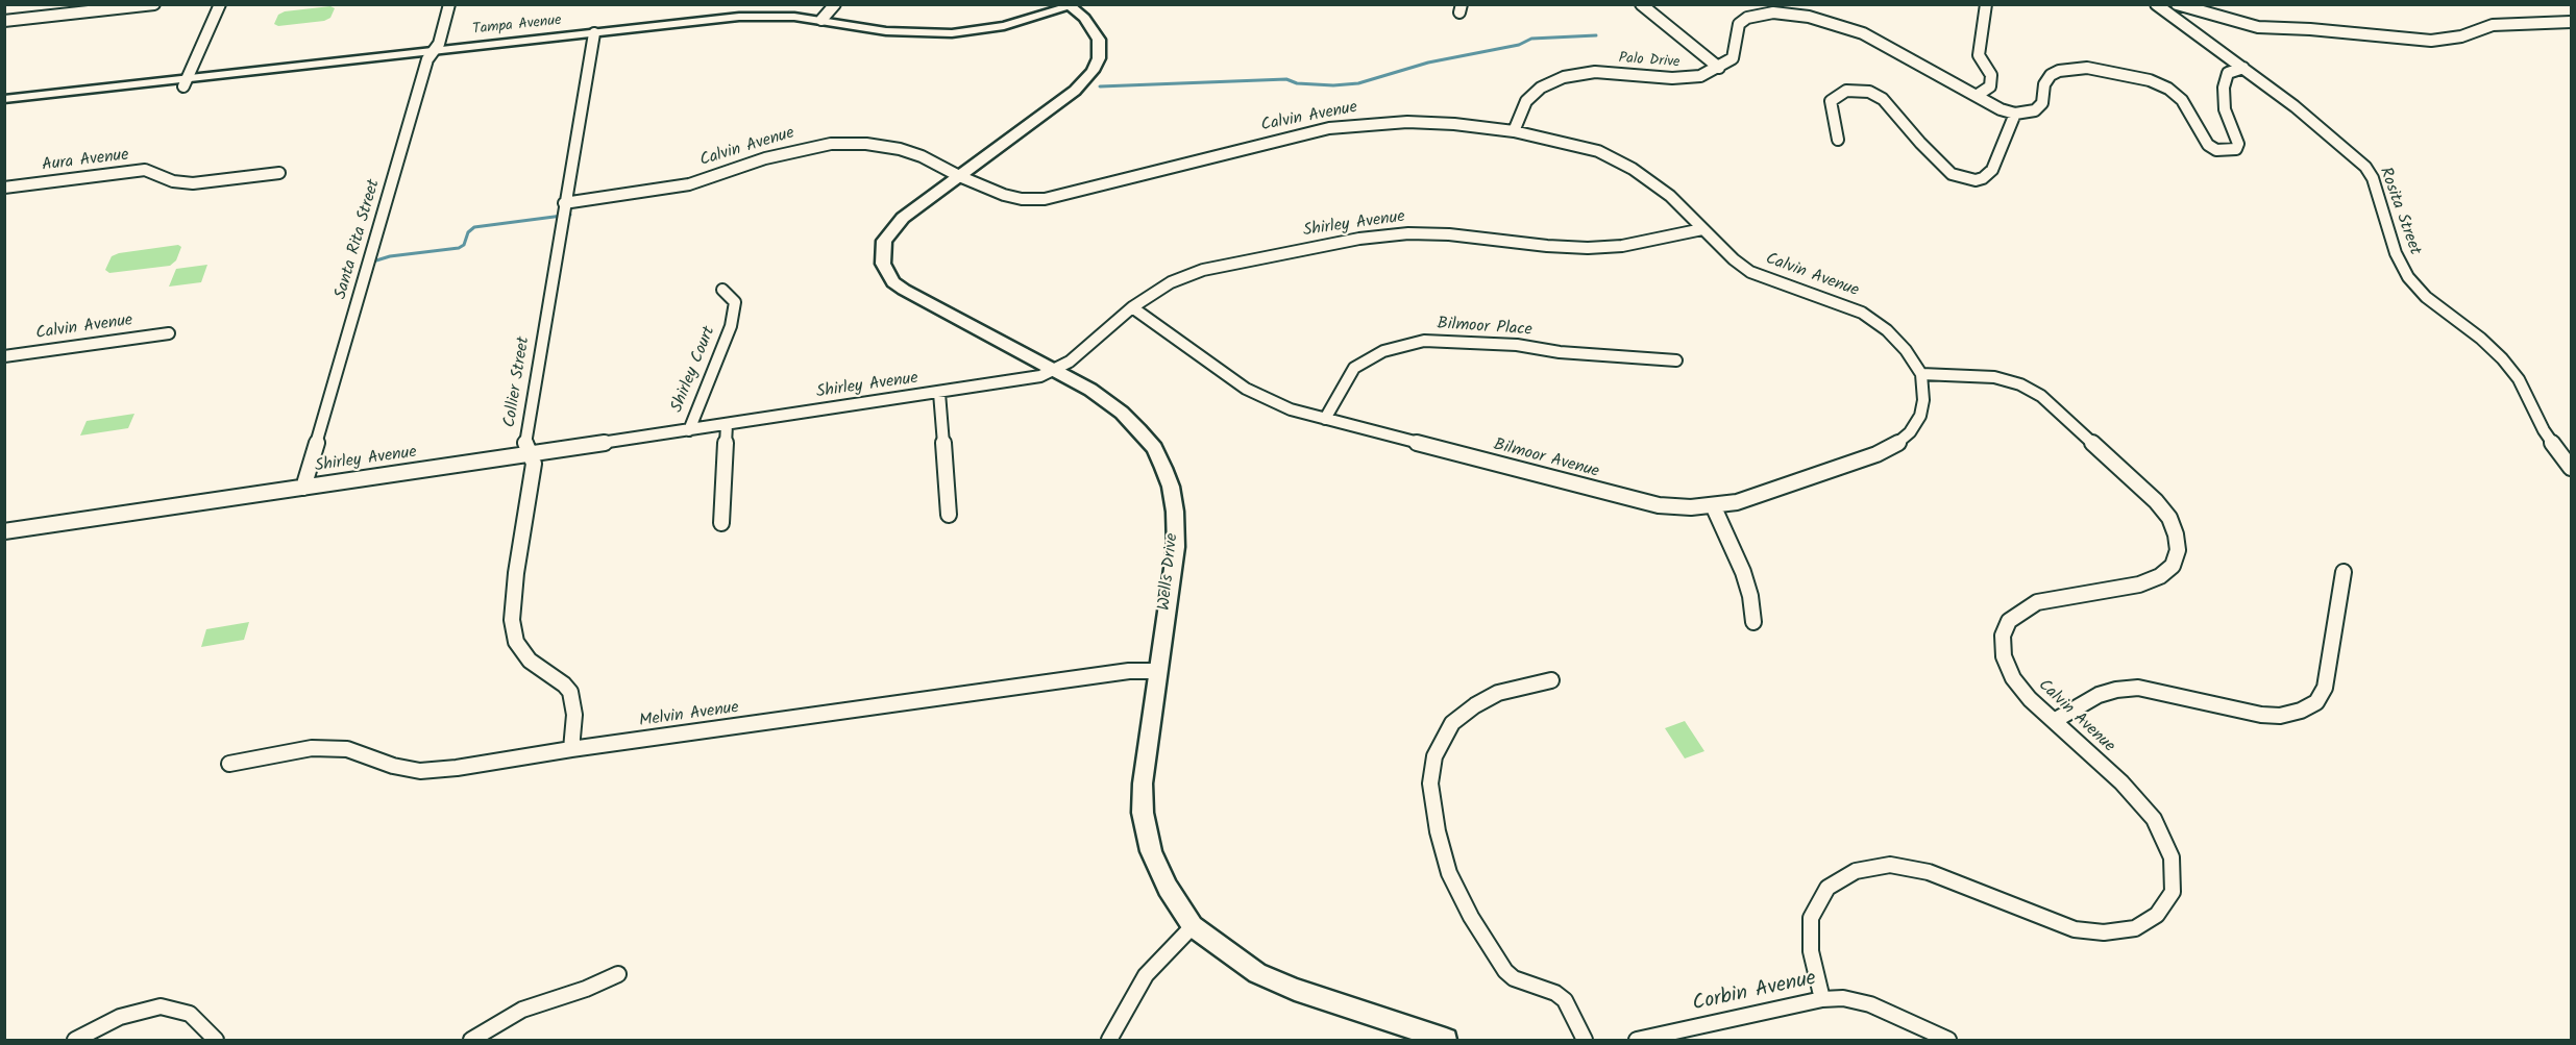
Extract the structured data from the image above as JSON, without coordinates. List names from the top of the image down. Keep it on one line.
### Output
{"streets":{"main road":["Wells Drive"],"street":["Tampa Avenue","Palo Drive","Calvin Avenue","Aura Avenue","Rosita Street","Shirley Avenue","Santa Rita Street","Bilmoor Place","Shirley Court","Collier Street","Bilmoor Avenue","Melvin Avenue","Corbin Avenue"]},"crossings":[["Tampa Avenue","Santa Rita Street"],["Tampa Avenue","Collier Street"],["Tampa Avenue","Wells Drive"],["Palo Drive","Calvin Avenue"],["Calvin Avenue","Shirley Avenue"],["Calvin Avenue","Collier Street"],["Calvin Avenue","Bilmoor Avenue"],["Calvin Avenue","Wells Drive"],["Calvin Avenue","Corbin Avenue"],["Shirley Avenue","Santa Rita Street"],["Shirley Avenue","Shirley Court"],["Shirley Avenue","Collier Street"],["Shirley Avenue","Bilmoor Avenue"],["Shirley Avenue","Wells Drive"],["Bilmoor Place","Bilmoor Avenue"],["Collier Street","Melvin Avenue"],["Wells Drive","Melvin Avenue"]]}
